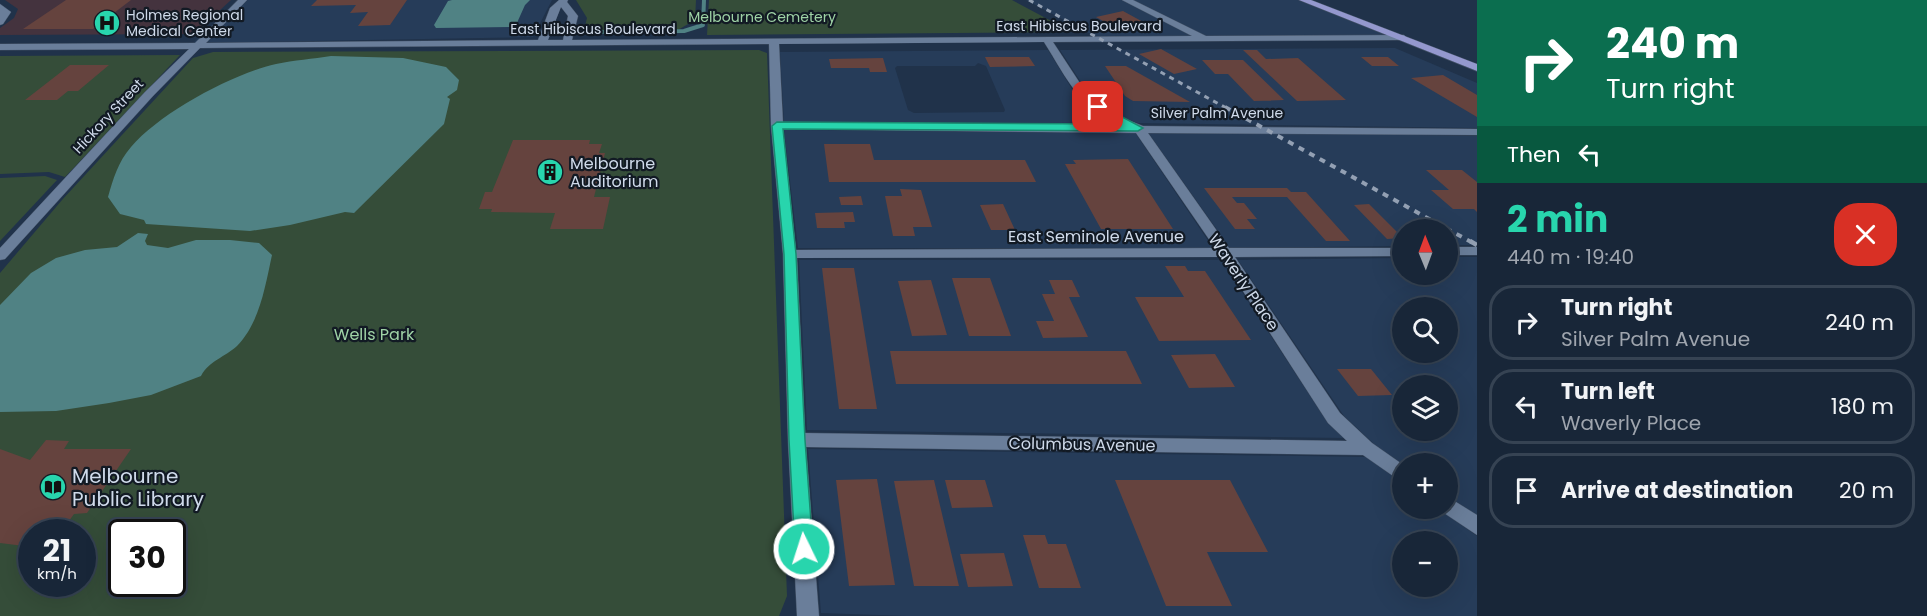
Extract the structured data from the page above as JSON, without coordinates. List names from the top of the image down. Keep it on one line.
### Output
{"streets":{"street":["East Hibiscus Boulevard","Silver Palm Avenue","Hickory Street","East Seminole Avenue","Waverly Place","Columbus Avenue"]},"crossings":[["East Hibiscus Boulevard","Hickory Street"],["Silver Palm Avenue","Waverly Place"],["East Seminole Avenue","Waverly Place"],["Waverly Place","Columbus Avenue"]],"parks":["Melbourne Cemetery","Wells Park"],"places":{"hospital":["Holmes Regional Medical Center"],"building":["Melbourne Auditorium"],"library":["Melbourne Public Library"]},"north":"top","page":{"turn":["240 m","Turn right"],"then":"Then","heading":["2 min","440 m · 19:40"],"map_buttons":["+","−"],"list":[{"name":"Turn right","note":"Silver Palm Avenue","value":"240 m"},{"name":"Turn left","note":"Waverly Place","value":"180 m"},{"name":"Arrive at destination","value":"20 m"}],"speed":"21 km/h","limit":"30"}}
